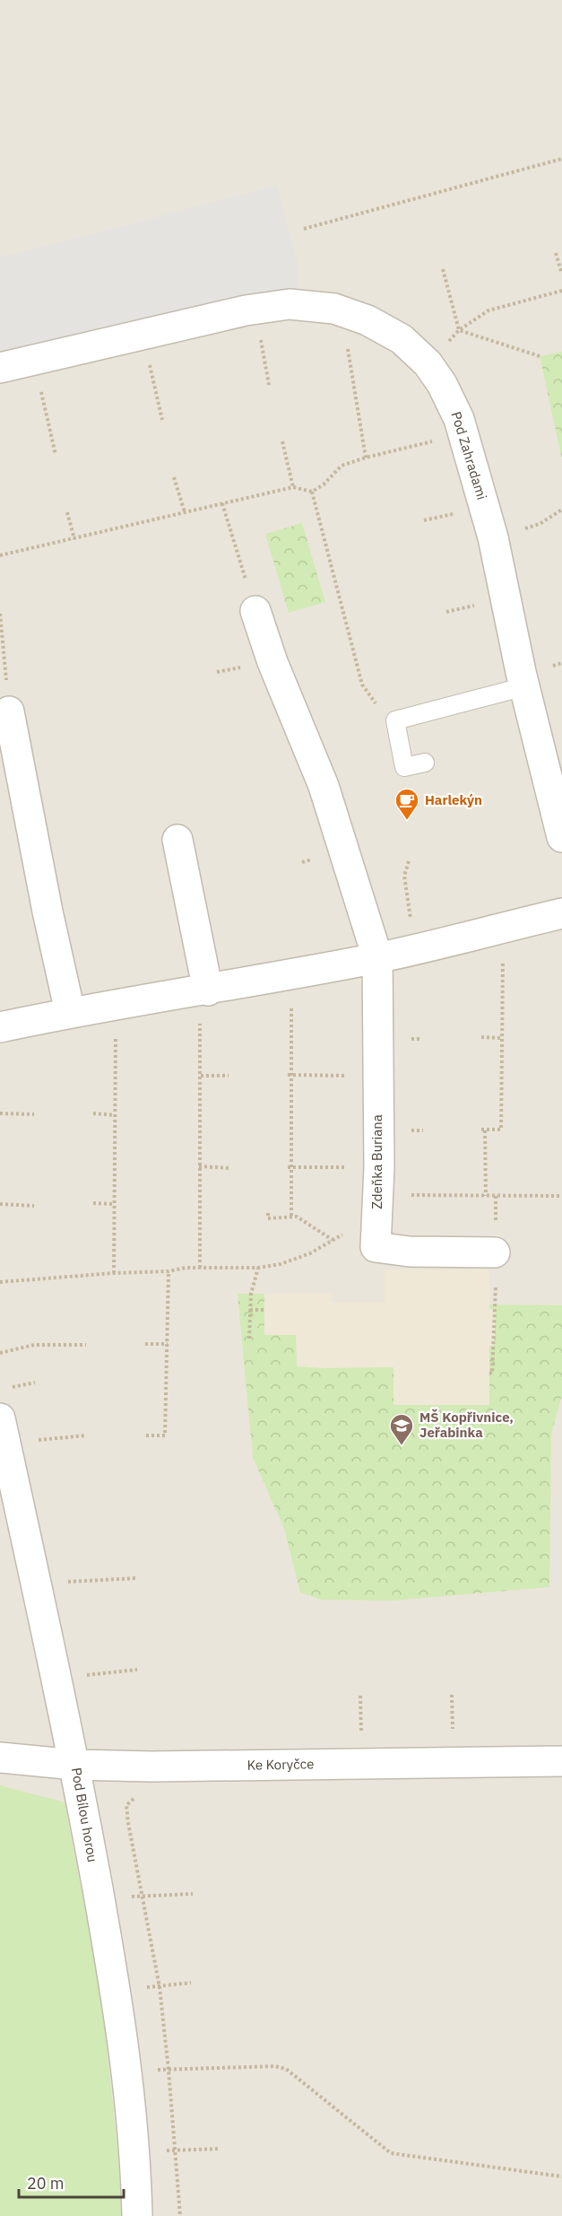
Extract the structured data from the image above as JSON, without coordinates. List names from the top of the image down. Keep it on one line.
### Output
{"streets":{"street":["Pod Zahradami","Zdeňka Buriana","Ke Koryčce","Pod Bílou horou"]},"crossings":[["Ke Koryčce","Pod Bílou horou"]],"places":{"cafe":["Harlekýn"],"school or university":["MŠ Kopřivnice, Jeřabinka"]},"scale_bar":"20 m"}
